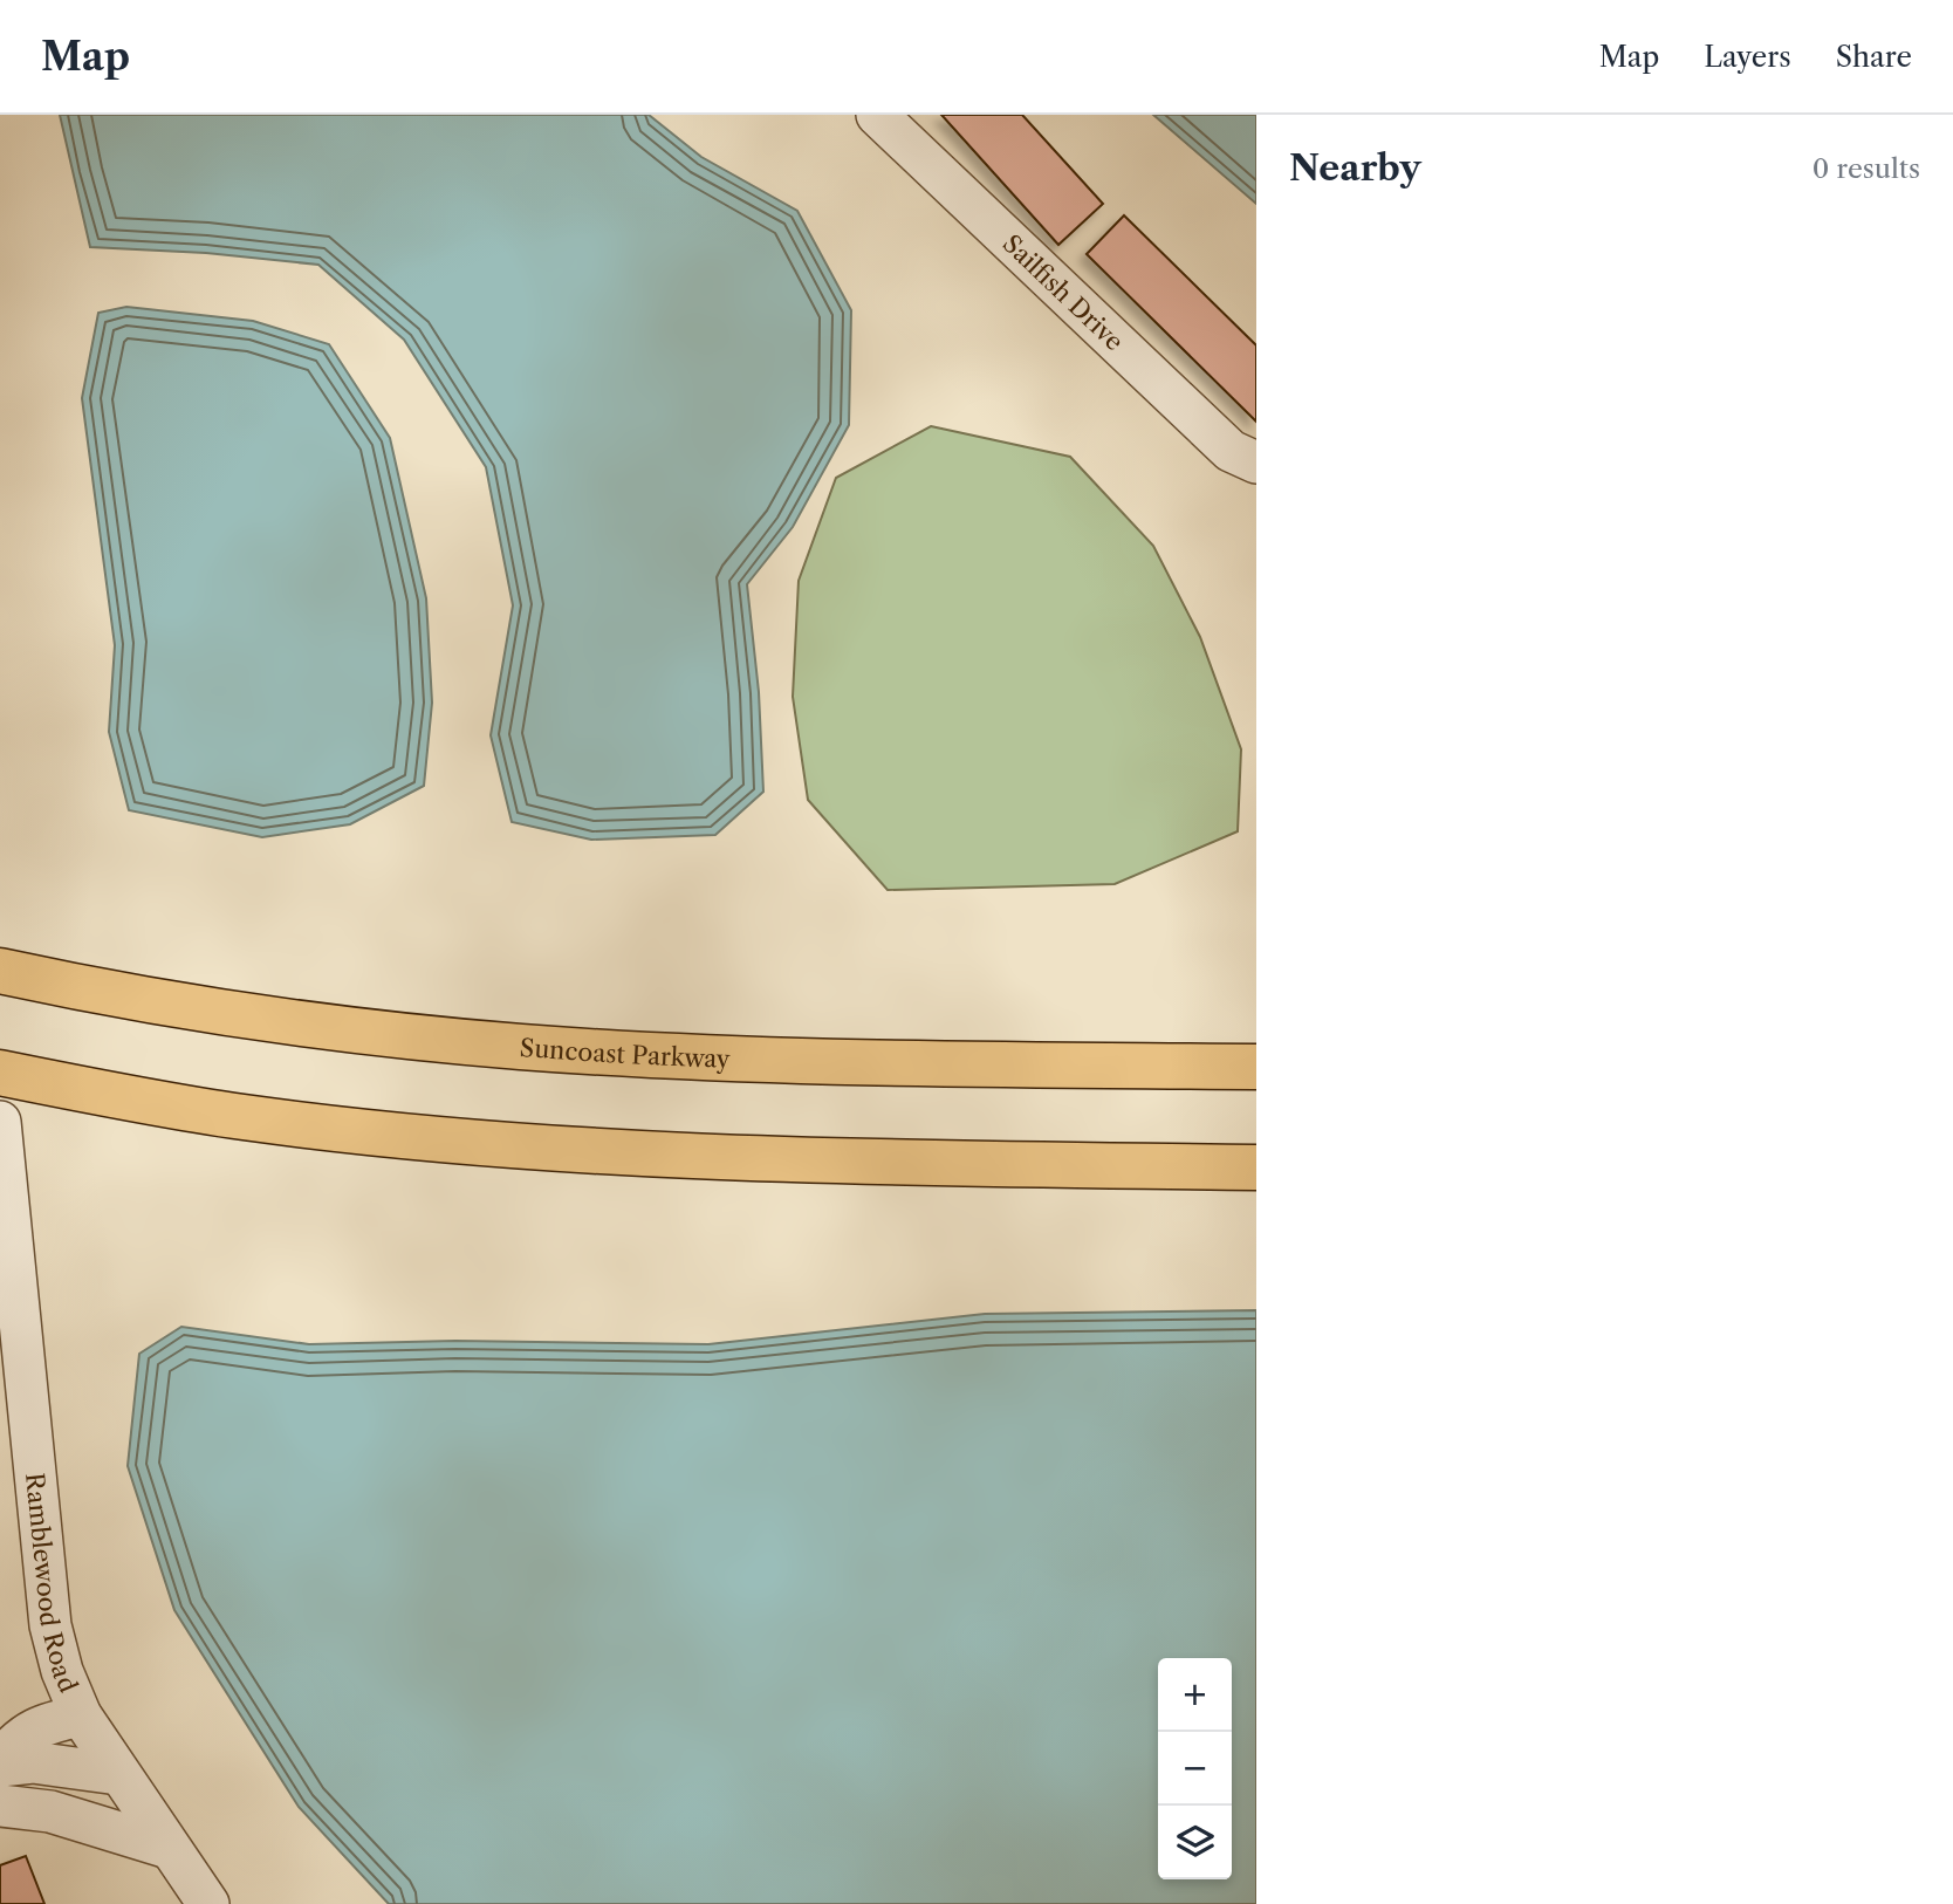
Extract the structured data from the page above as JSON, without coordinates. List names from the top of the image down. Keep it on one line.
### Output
{"streets":{"highway":["Suncoast Parkway"],"street":["Sailfish Drive","Ramblewood Road"]},"page":{"header":"Map","nav":["Map","Layers","Share"],"heading":["Nearby","0 results"],"map_buttons":["+","−"]}}
